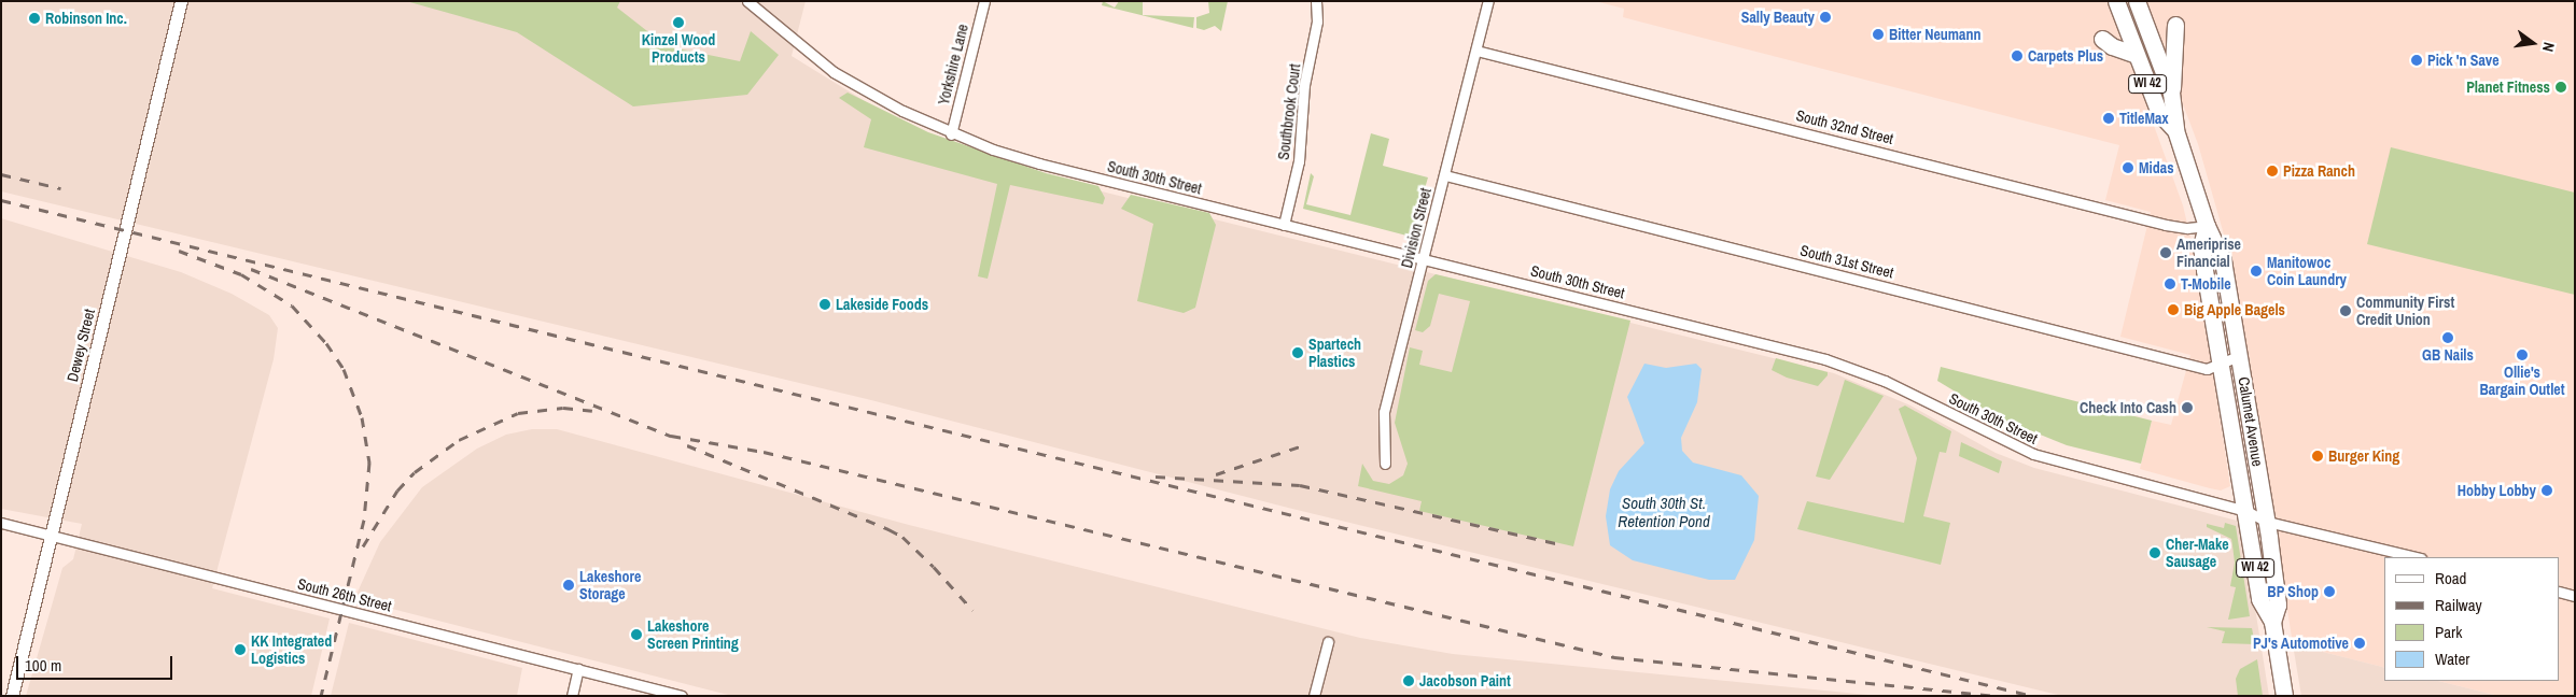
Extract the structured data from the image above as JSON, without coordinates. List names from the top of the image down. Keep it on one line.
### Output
{"streets":{"main road":["WI 42","Calumet Avenue"],"street":["Yorkshire Lane","Southbrook Court","South 32nd Street","South 30th Street","Division Street","South 31st Street","Dewey Street","South 26th Street"]},"crossings":[["Yorkshire Lane","South 30th Street"],["Southbrook Court","South 30th Street"],["South 32nd Street","Division Street"],["South 32nd Street","Calumet Avenue"],["South 30th Street","Division Street"],["South 30th Street","Calumet Avenue"],["Division Street","South 31st Street"],["South 31st Street","Calumet Avenue"],["Dewey Street","South 26th Street"]],"water":["South 30th St. Retention Pond"],"places":["Sally Beauty","Robinson Inc.","Kinzel Wood Products","Bitter Neumann","Carpets Plus","Pick 'n Save","Planet Fitness","TitleMax","Midas","Pizza Ranch","Ameriprise Financial","Manitowoc Coin Laundry","T-Mobile","Lakeside Foods","Big Apple Bagels","Community First Credit Union","GB Nails","Spartech Plastics","Ollie's Bargain Outlet","Check Into Cash","Burger King","Hobby Lobby","Cher-Make Sausage","Lakeshore Storage","BP Shop","Lakeshore Screen Printing","PJ's Automotive","KK Integrated Logistics","Jacobson Paint"],"legend":["Road","Railway","Park","Water"],"scale_bar":"100 m","north":"right"}
